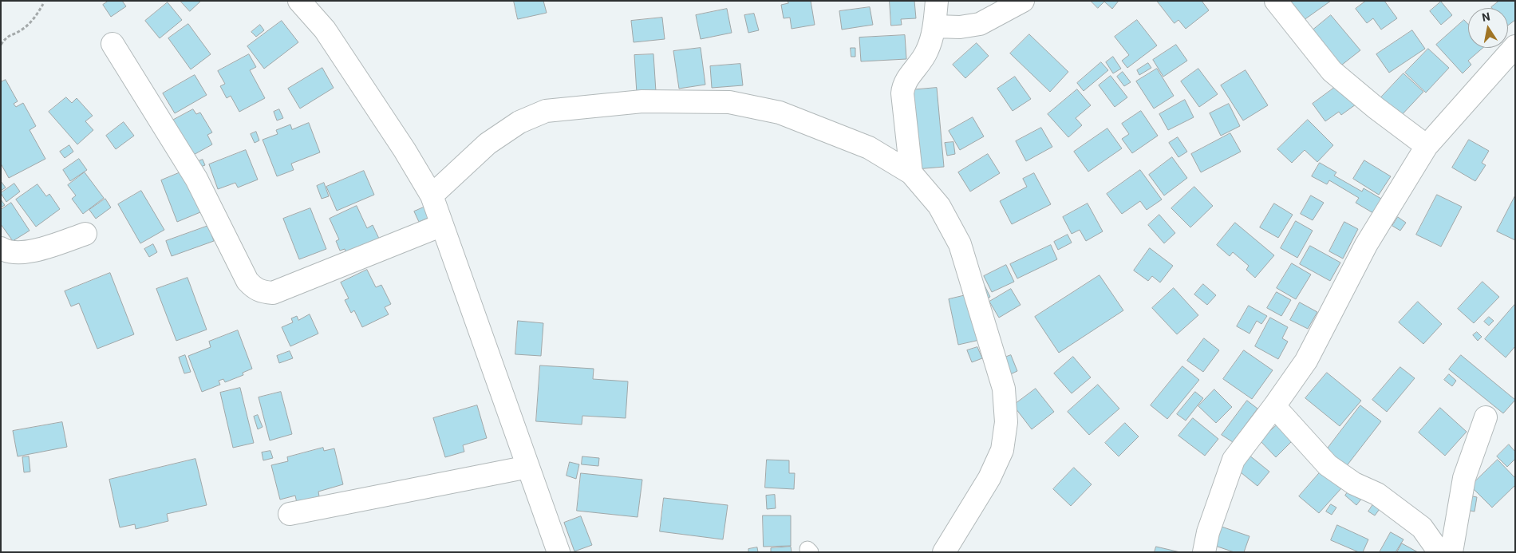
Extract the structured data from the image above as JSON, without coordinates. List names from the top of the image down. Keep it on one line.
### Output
{"north":"top"}
